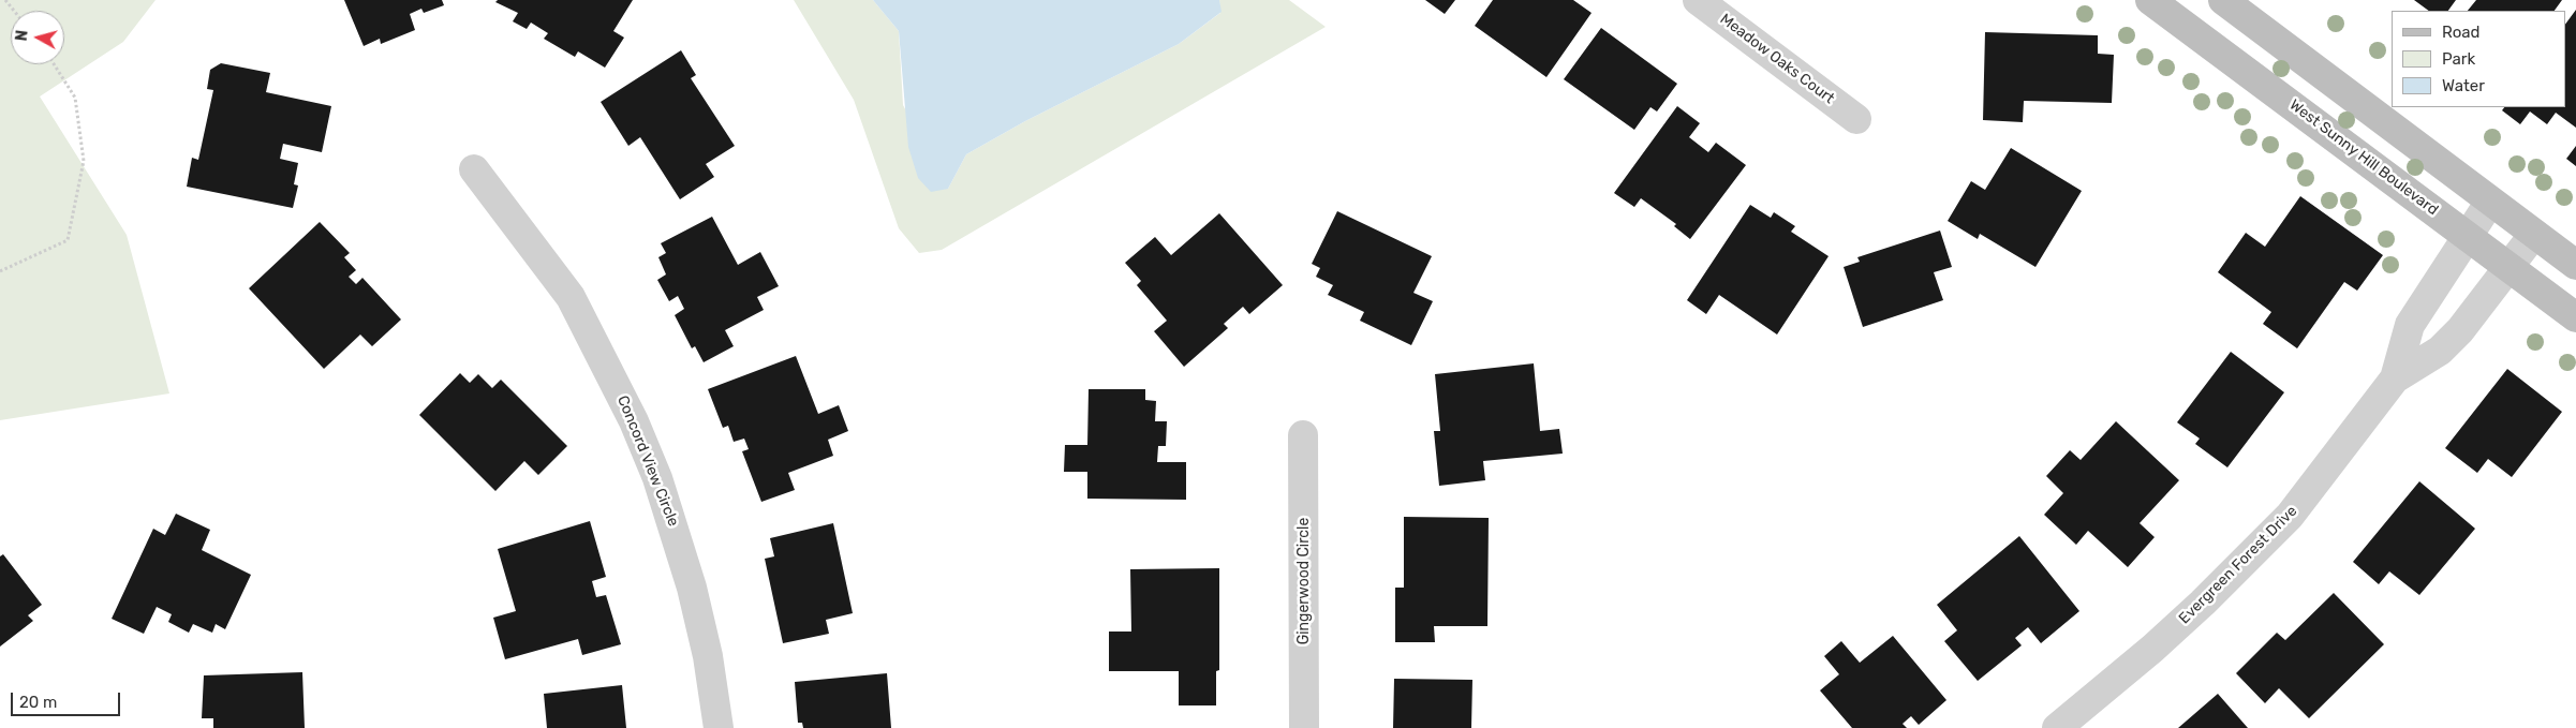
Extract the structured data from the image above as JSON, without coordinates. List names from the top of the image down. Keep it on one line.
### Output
{"streets":{"street":["Meadow Oaks Court","West Sunny Hill Boulevard","Concord View Circle","Evergreen Forest Drive","Gingerwood Circle"]},"crossings":[["West Sunny Hill Boulevard","Evergreen Forest Drive"]],"legend":["Road","Park","Water"],"scale_bar":"20 m","north":"left"}
